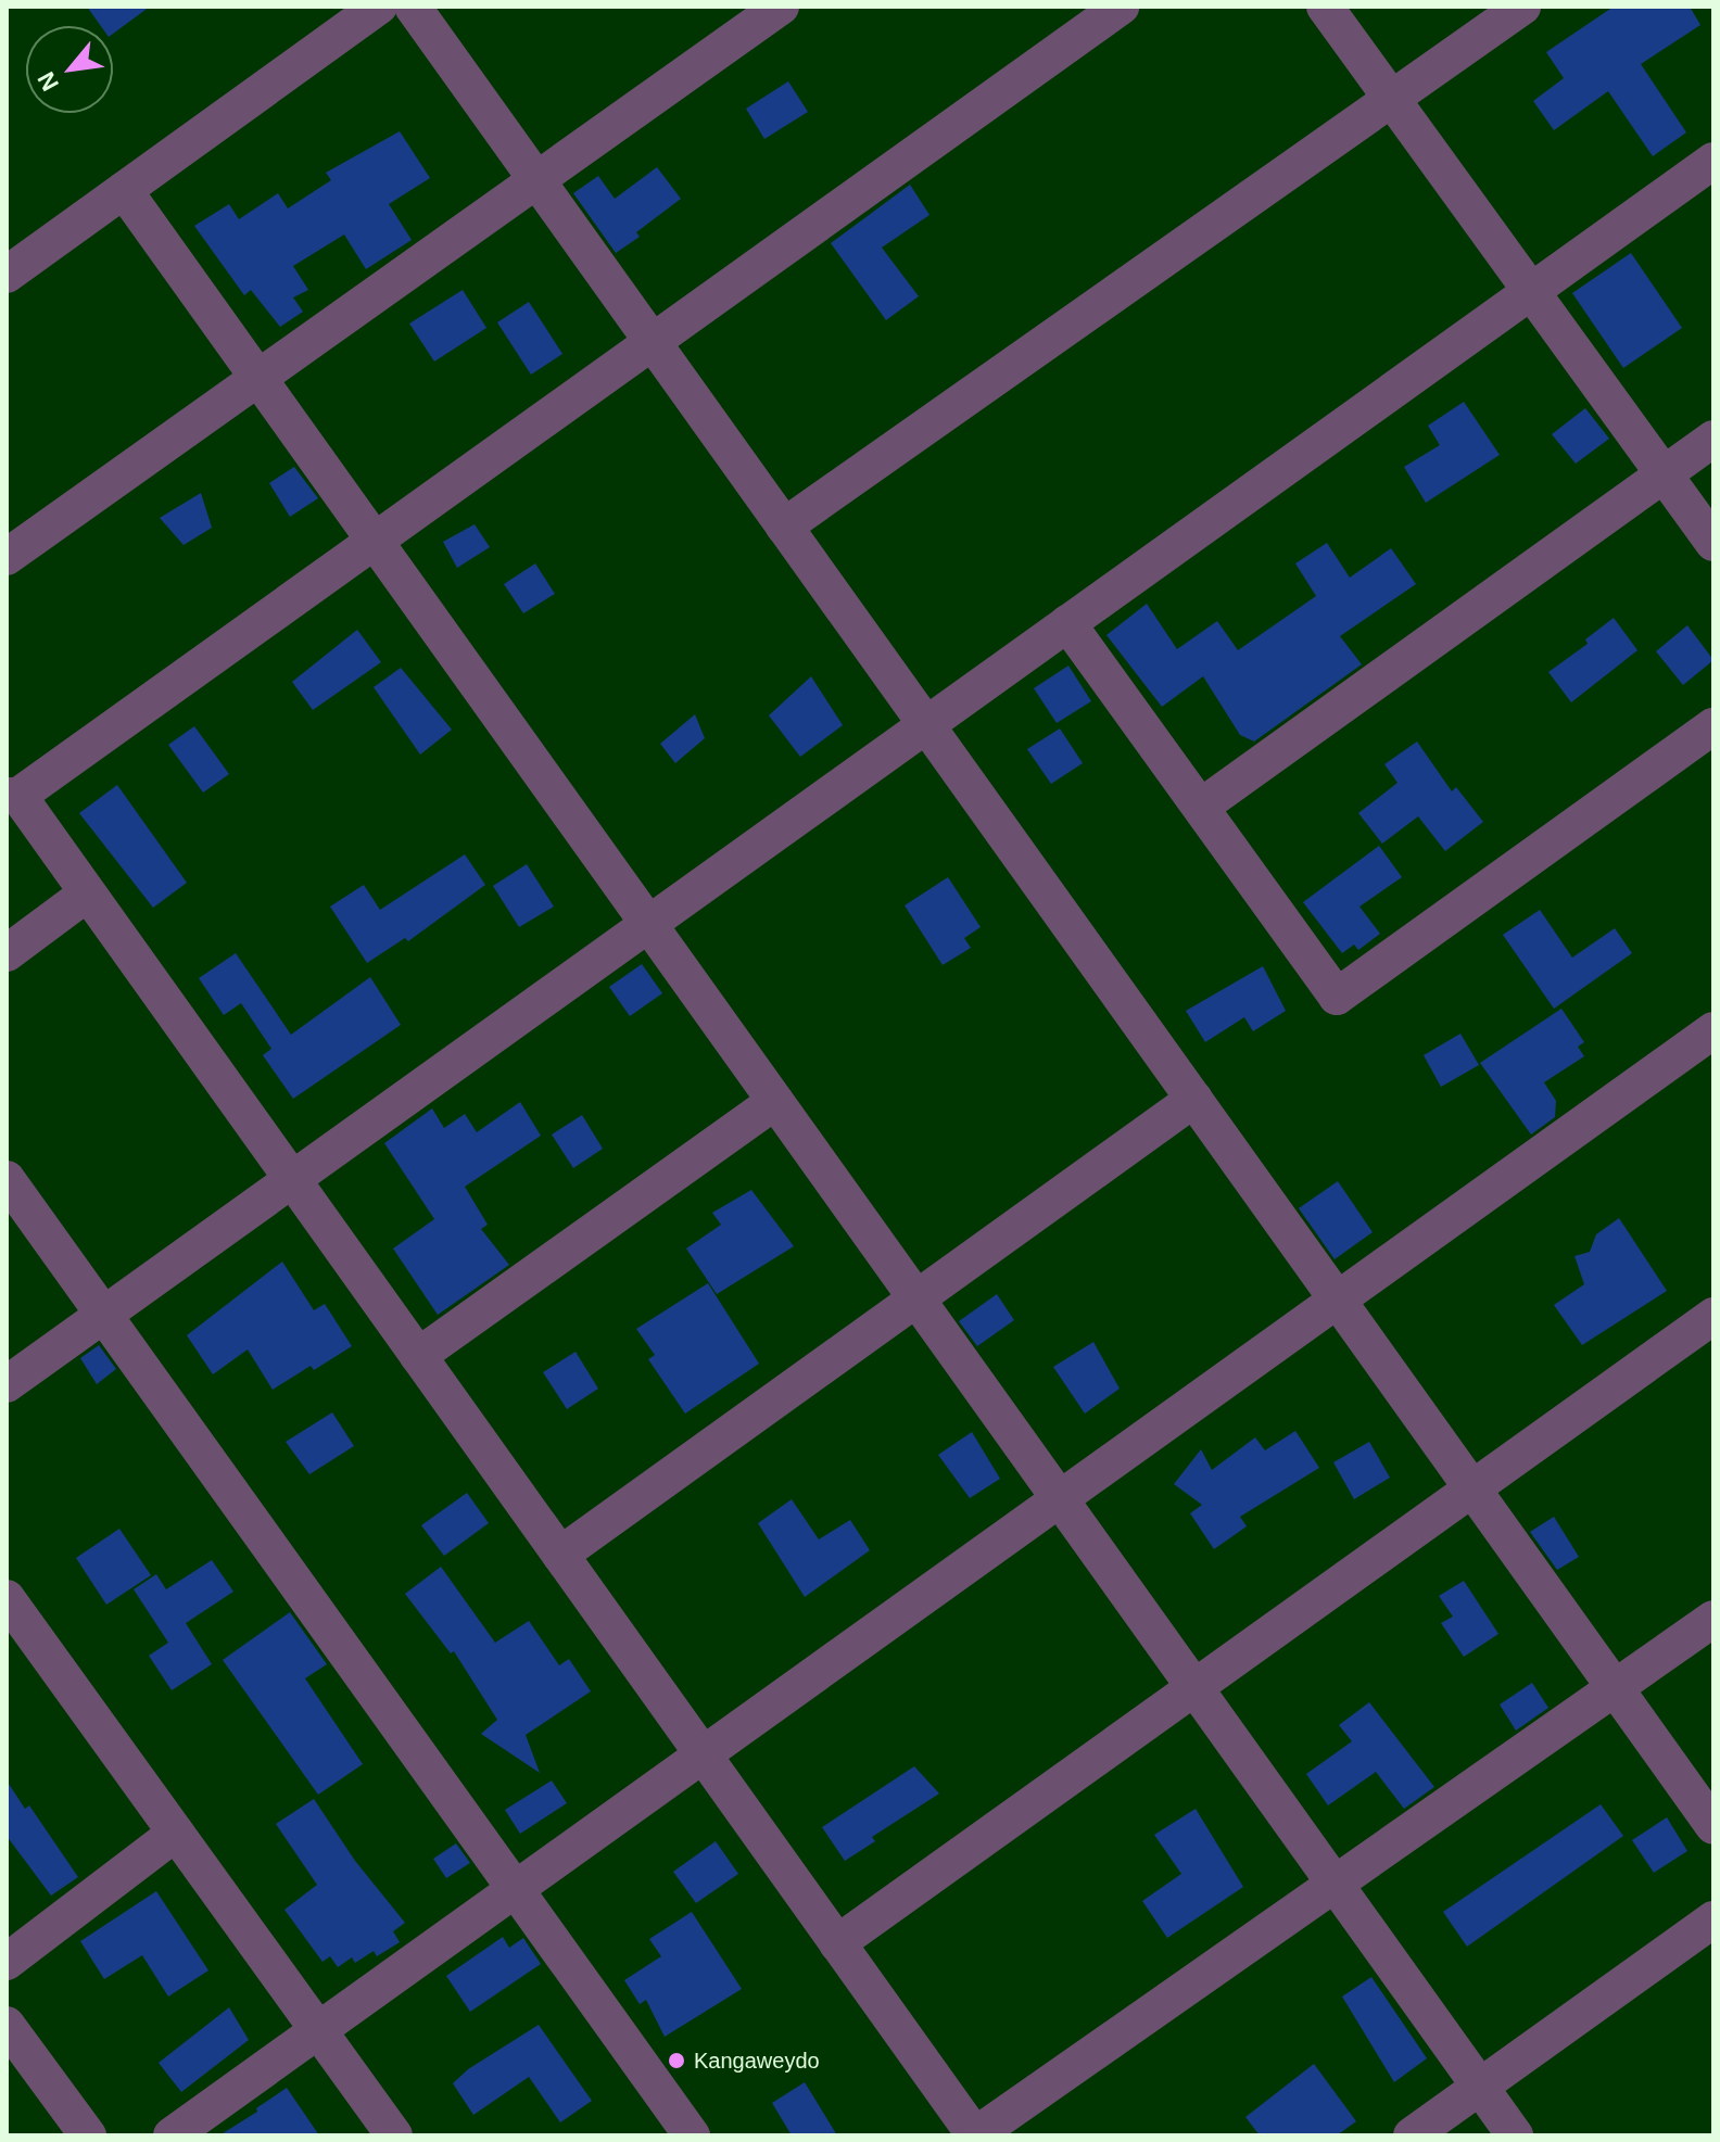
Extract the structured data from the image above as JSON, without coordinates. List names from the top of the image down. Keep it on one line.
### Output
{"places":["Kangaweydo"],"north":"bottom left"}
